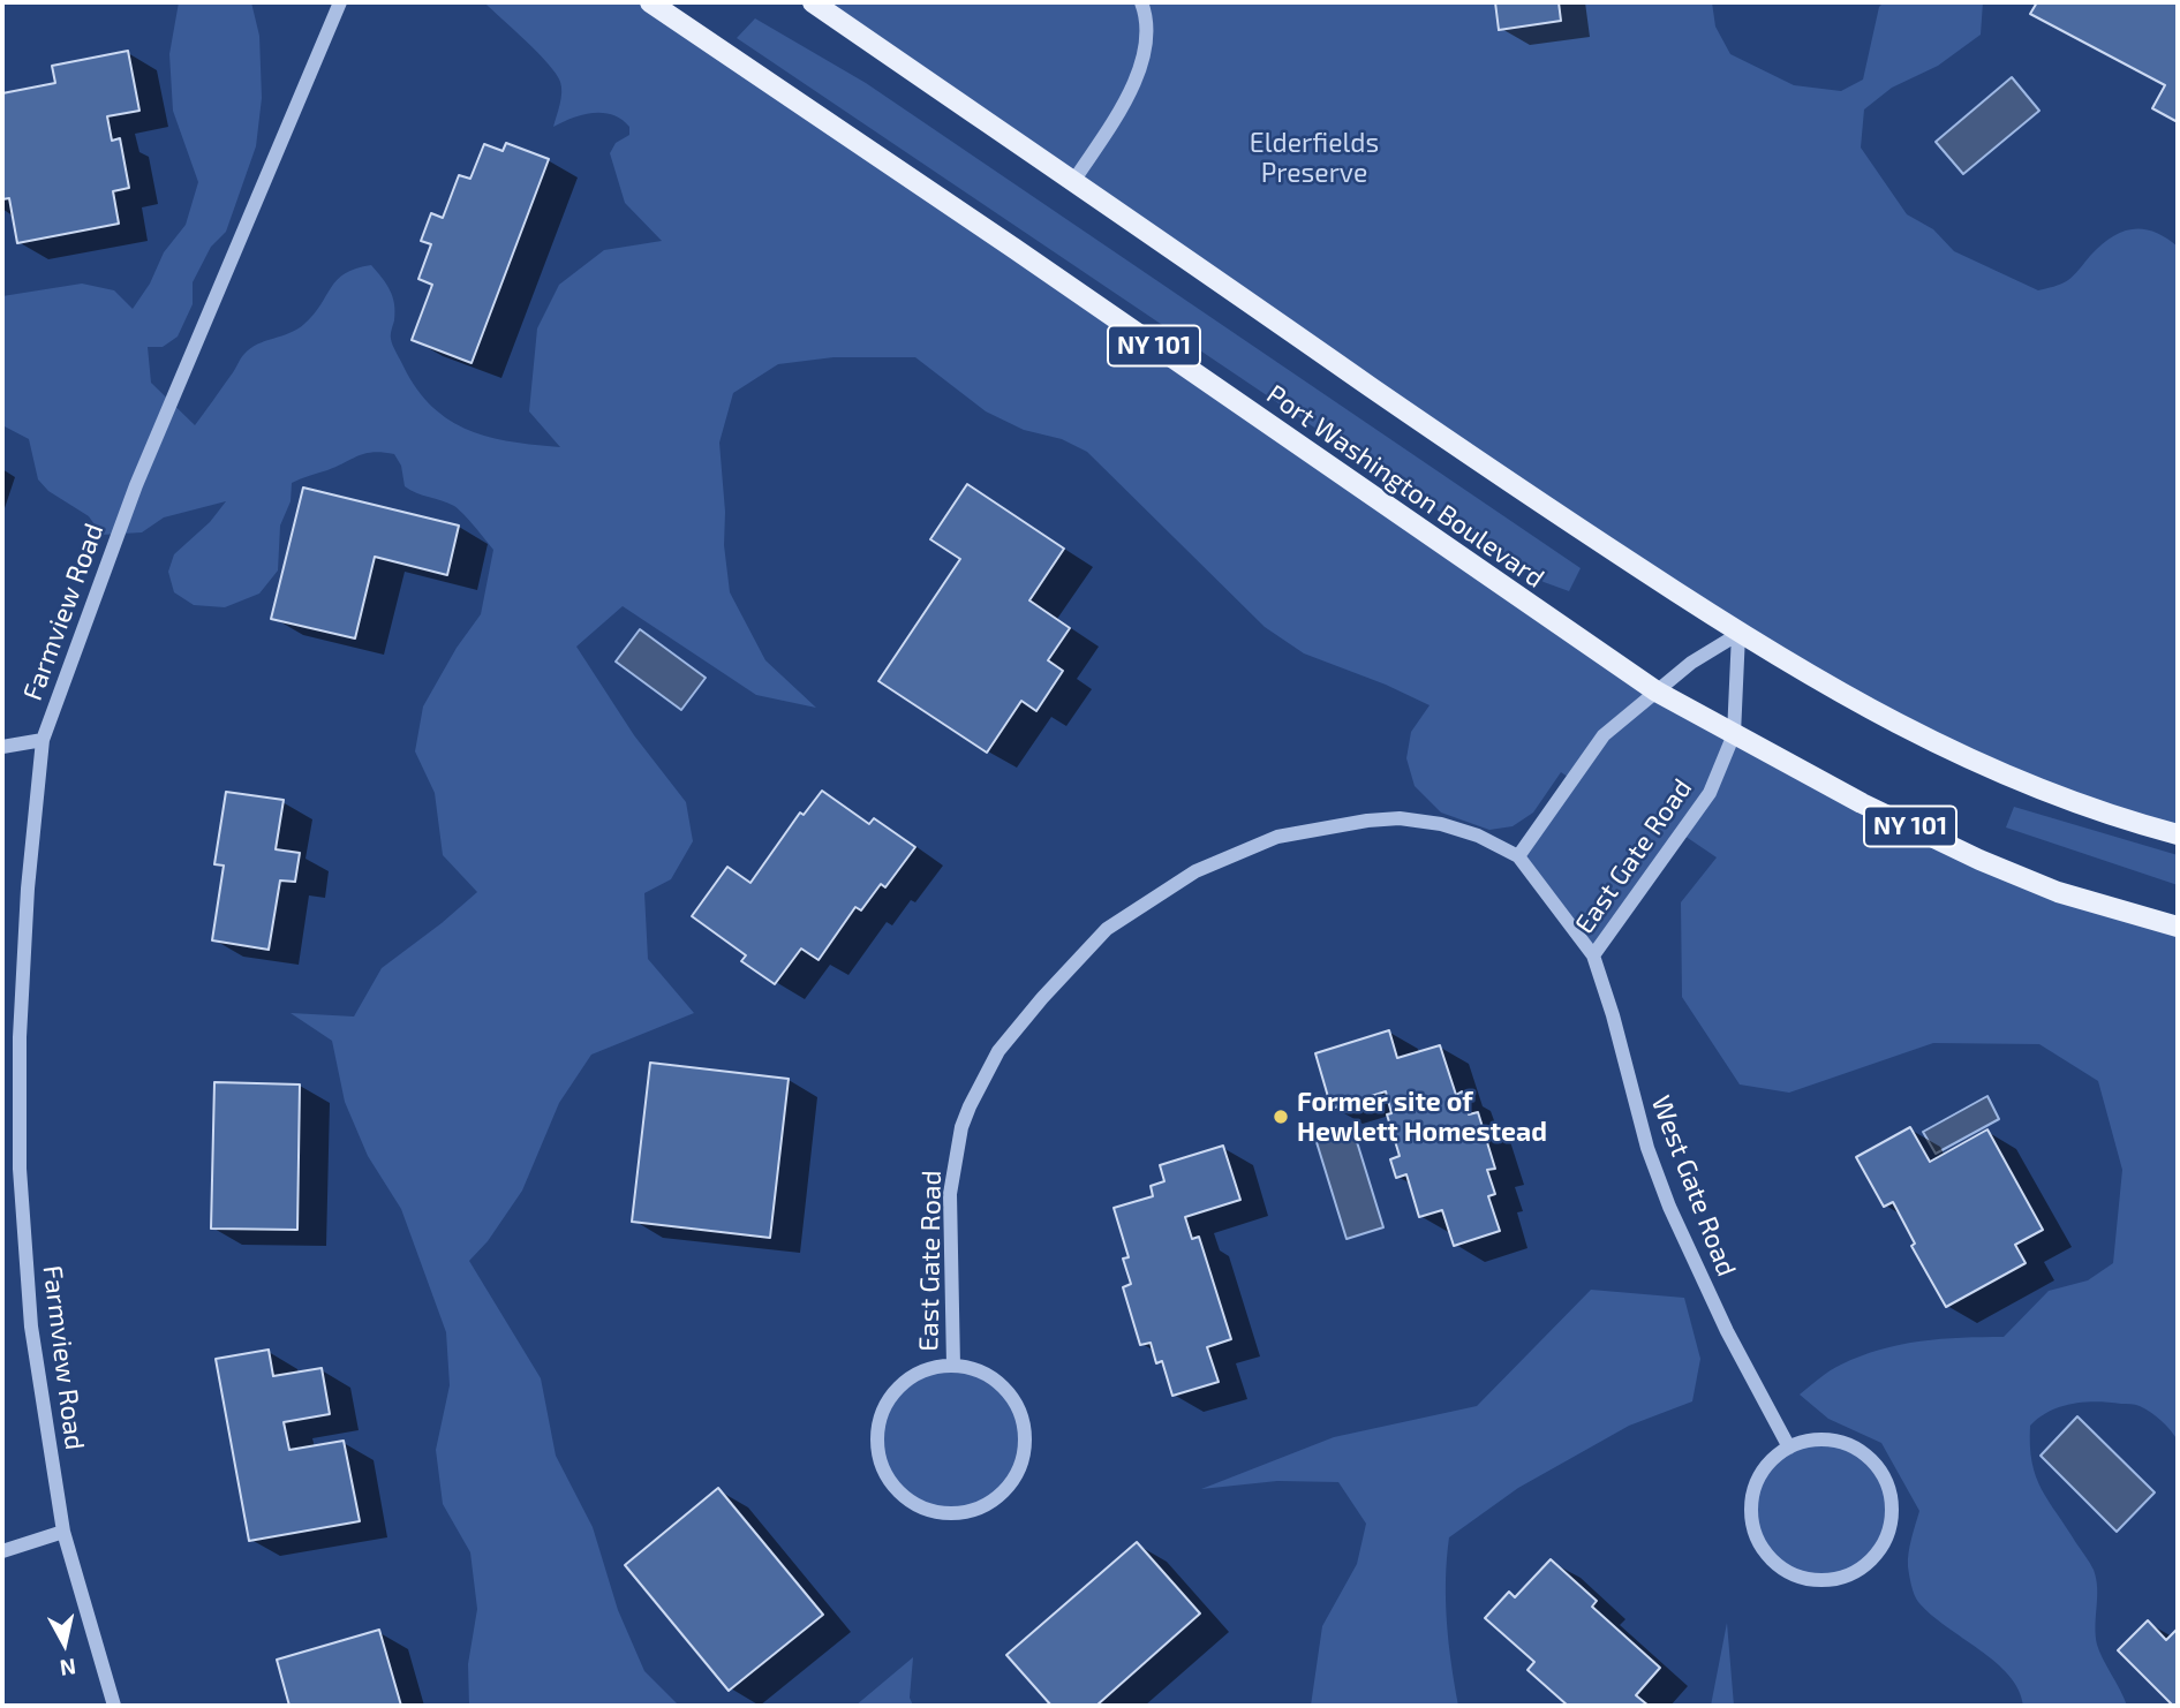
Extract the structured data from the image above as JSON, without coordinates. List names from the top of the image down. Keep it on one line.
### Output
{"streets":{"main road":["NY 101","Port Washington Boulevard"],"street":["Farmview Road","East Gate Road","West Gate Road"]},"crossings":[["Port Washington Boulevard","East Gate Road"],["East Gate Road","West Gate Road"]],"parks":["Elderfields Preserve"],"places":["Former site of Hewlett Homestead"],"north":"bottom"}
